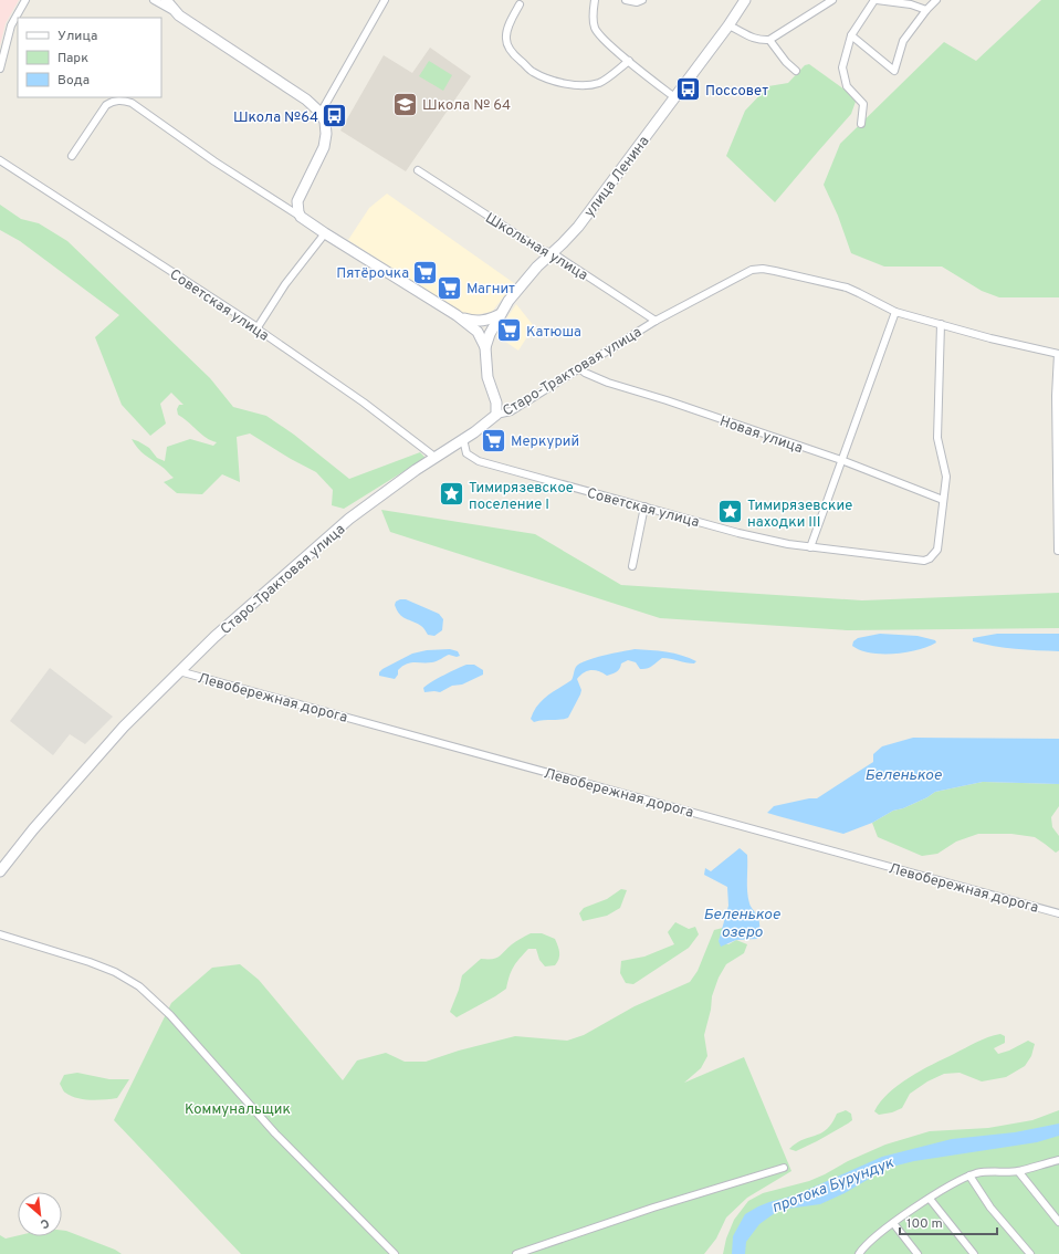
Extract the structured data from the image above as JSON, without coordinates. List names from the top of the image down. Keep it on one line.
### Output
{"streets":{"street":["улица Ленина","Школьная улица","Советская улица","Старо-Трактовая улица","Новая улица","Левобережная дорога"]},"crossings":[["улица Ленина","Школьная улица"],["Школьная улица","Старо-Трактовая улица"],["Советская улица","Старо-Трактовая улица"],["Советская улица","Новая улица"],["Старо-Трактовая улица","Новая улица"],["Старо-Трактовая улица","Левобережная дорога"]],"water":["Беленькое","Беленькое озеро","протока Бурундук"],"parks":["Коммунальщик"],"places":{"bus stop":["Поссовет","Школа №64"],"school or university":["Школа № 64"],"supermarket":["Пятёрочка","Магнит","Катюша","Меркурий"],"place":["Тимирязевское поселение I","Тимирязевские находки III"]},"legend":["Улица","Парк","Вода"],"scale_bar":"100 m","north":"bottom right"}
